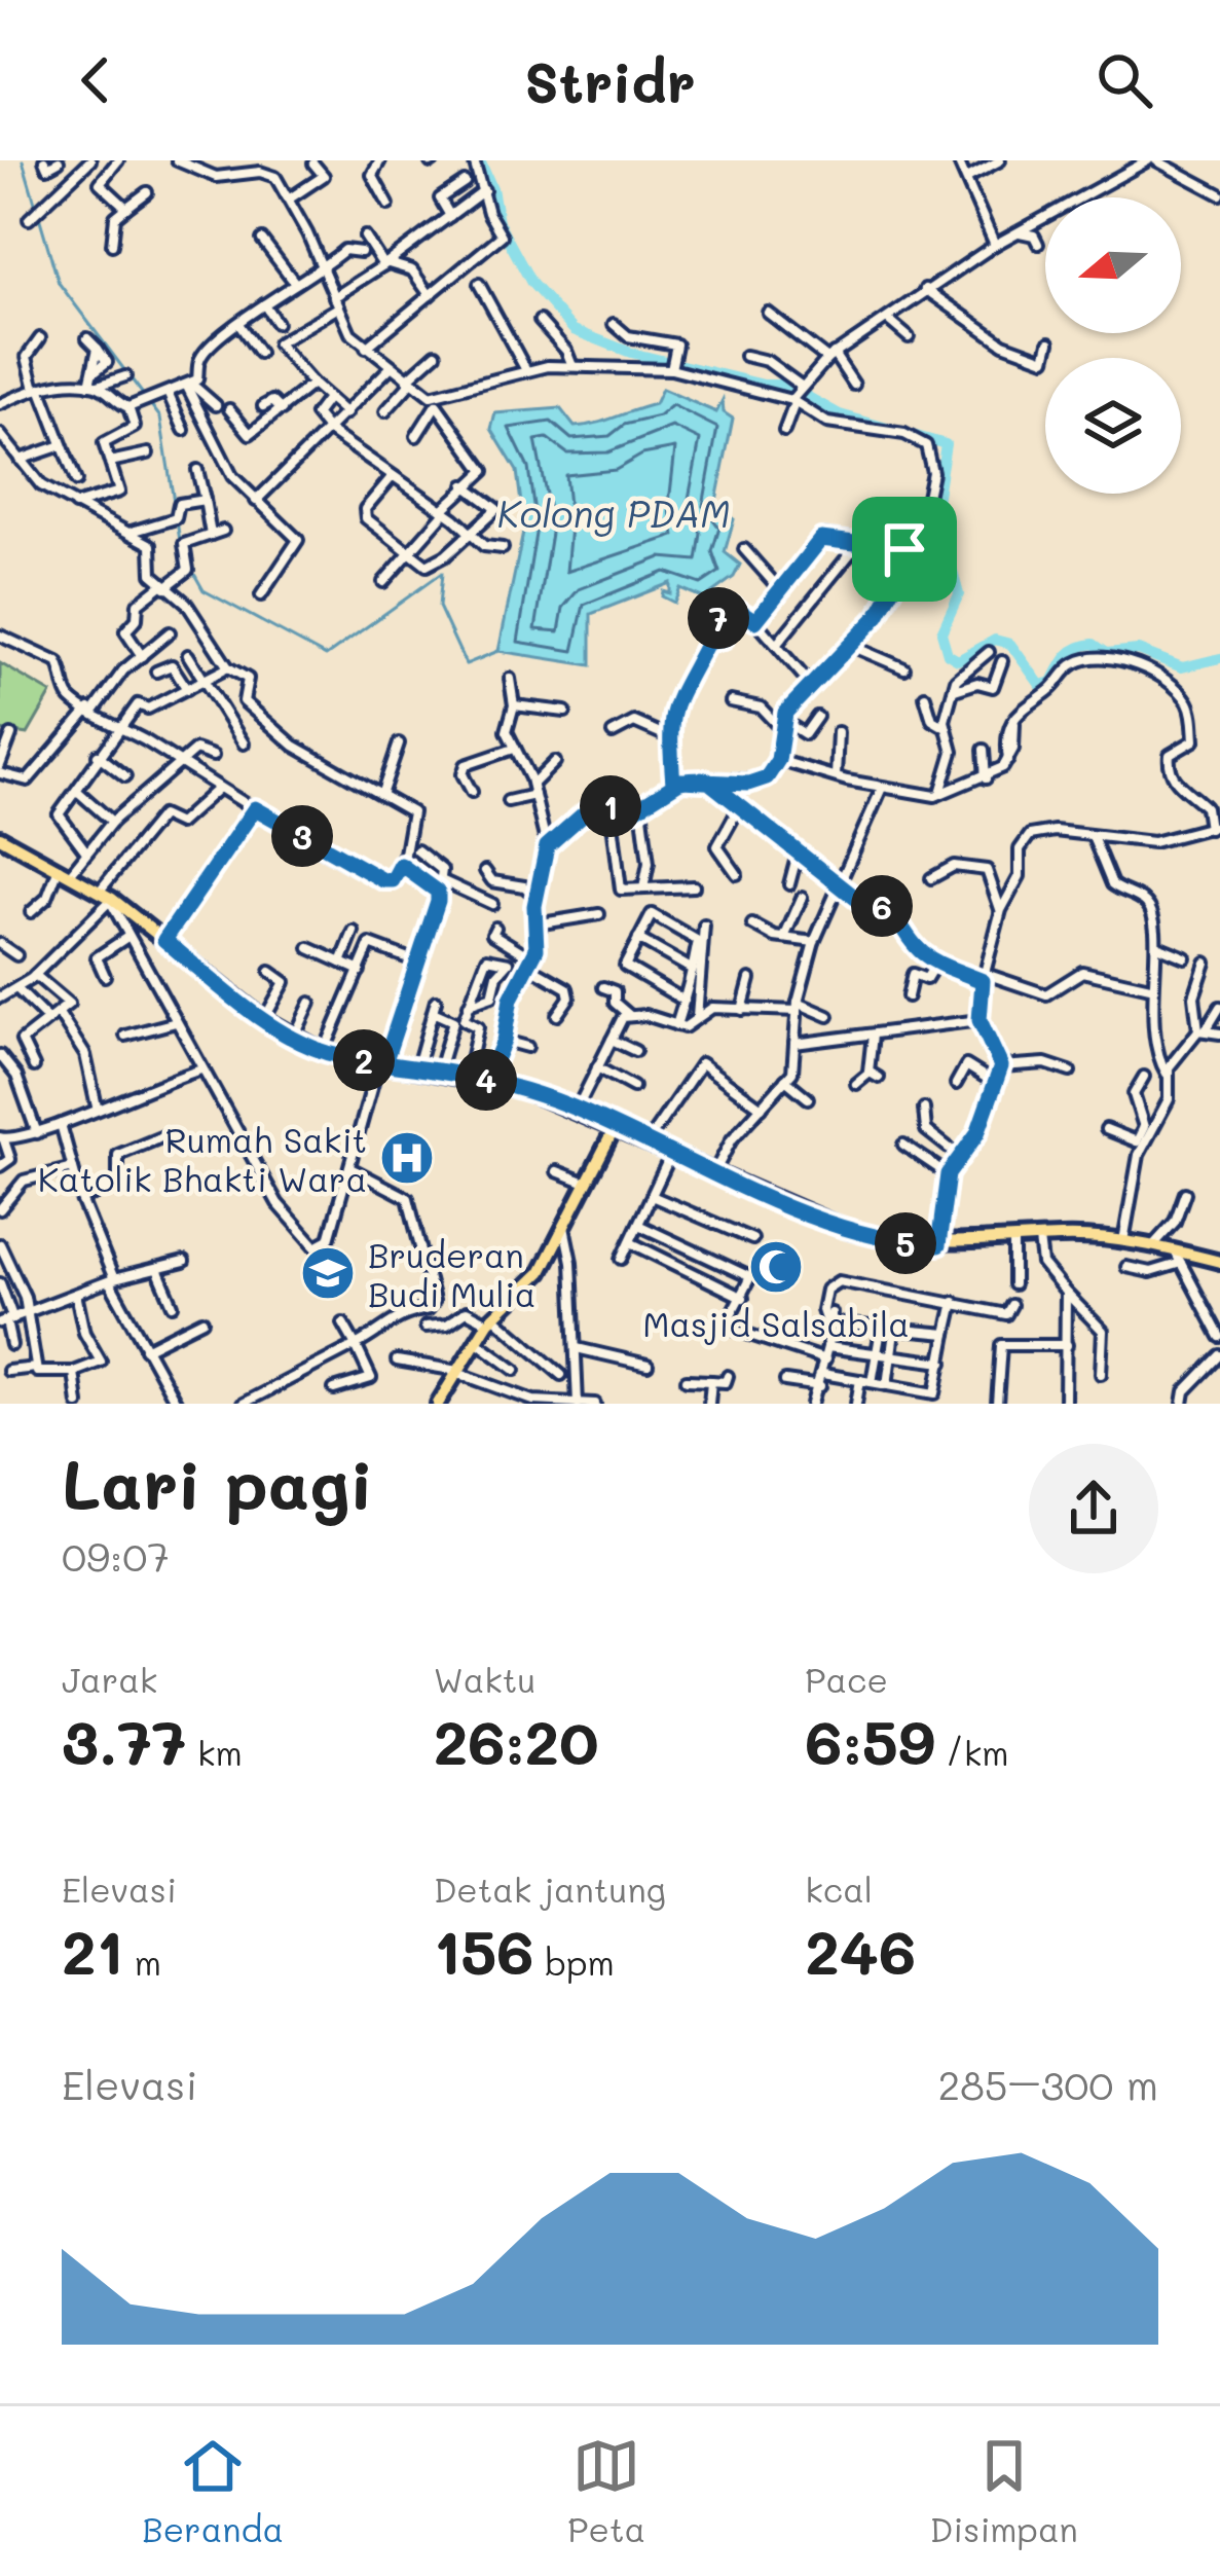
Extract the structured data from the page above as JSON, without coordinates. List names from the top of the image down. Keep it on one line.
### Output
{"water":["Kolong PDAM"],"places":{"hospital":["Rumah Sakit Katolik Bhakti Wara"],"mosque":["Masjid Salsabila"],"school or university":["Bruderan Budi Mulia"]},"north":"left","page":{"header":"Stridr","pins":["7","1","3","6","2","4","5"],"heading":["Lari pagi","09:07"],"stats":[["Jarak","3.77 km"],["Waktu","26:20"],["Pace","6:59 /km"],["Elevasi","21 m"],["Detak jantung","156 bpm"],["kcal","246"]],"chart":["Elevasi","285–300 m"],"tabs":["Beranda","Peta","Disimpan"]}}
